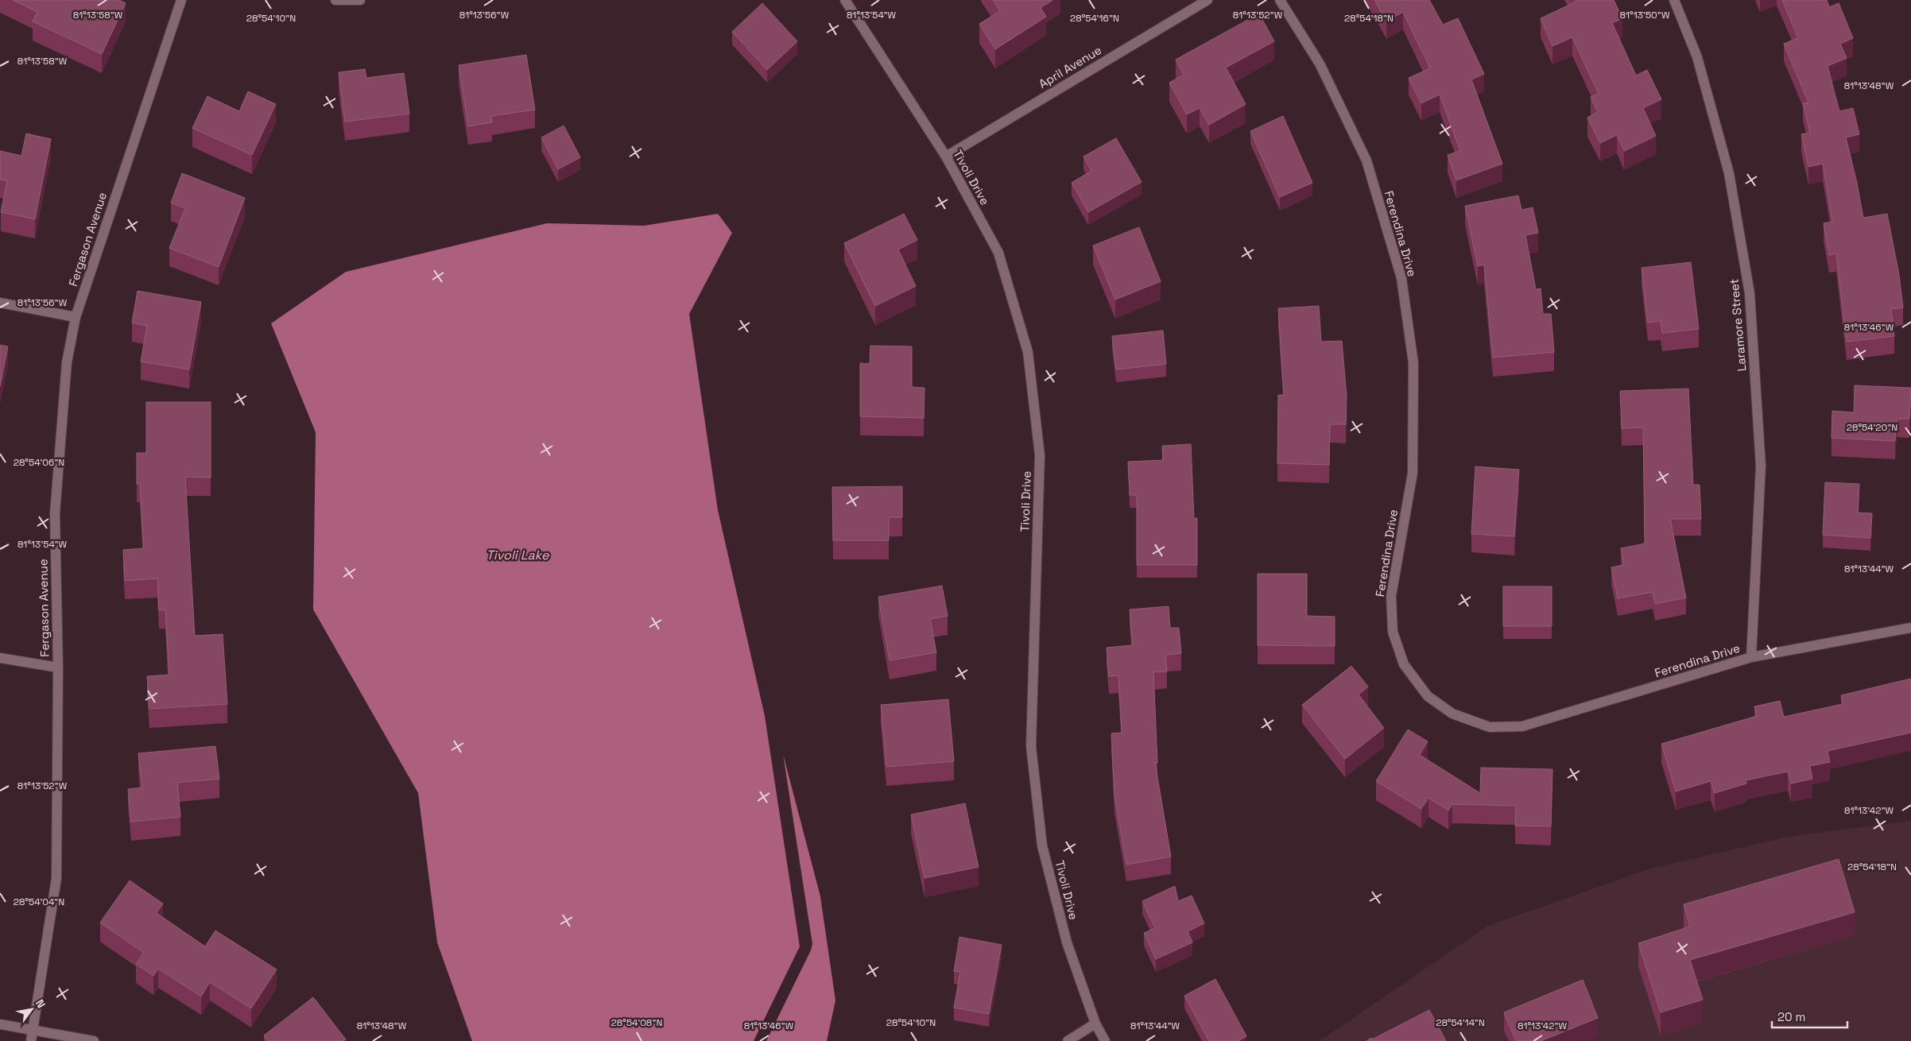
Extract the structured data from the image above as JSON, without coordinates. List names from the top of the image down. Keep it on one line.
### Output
{"streets":{"street":["April Avenue","Tivoli Drive","Ferendina Drive","Fergason Avenue","Laramore Street"]},"crossings":[["April Avenue","Tivoli Drive"],["Ferendina Drive","Laramore Street"]],"water":["Tivoli Lake"],"scale_bar":"20 m","north":"top right","coordinates":["81°13'58\"W","81°13'56\"W","81°13'50\"W","81°13'54\"W","81°13'52\"W","28°54'10\"N","28°54'16\"N","28°54'18\"N","81°13'48\"W","81°13'46\"W","28°54'20\"N","28°54'06\"N","81°13'44\"W","81°13'42\"W","28°54'04\"N","28°54'08\"N","28°54'14\"N"]}
